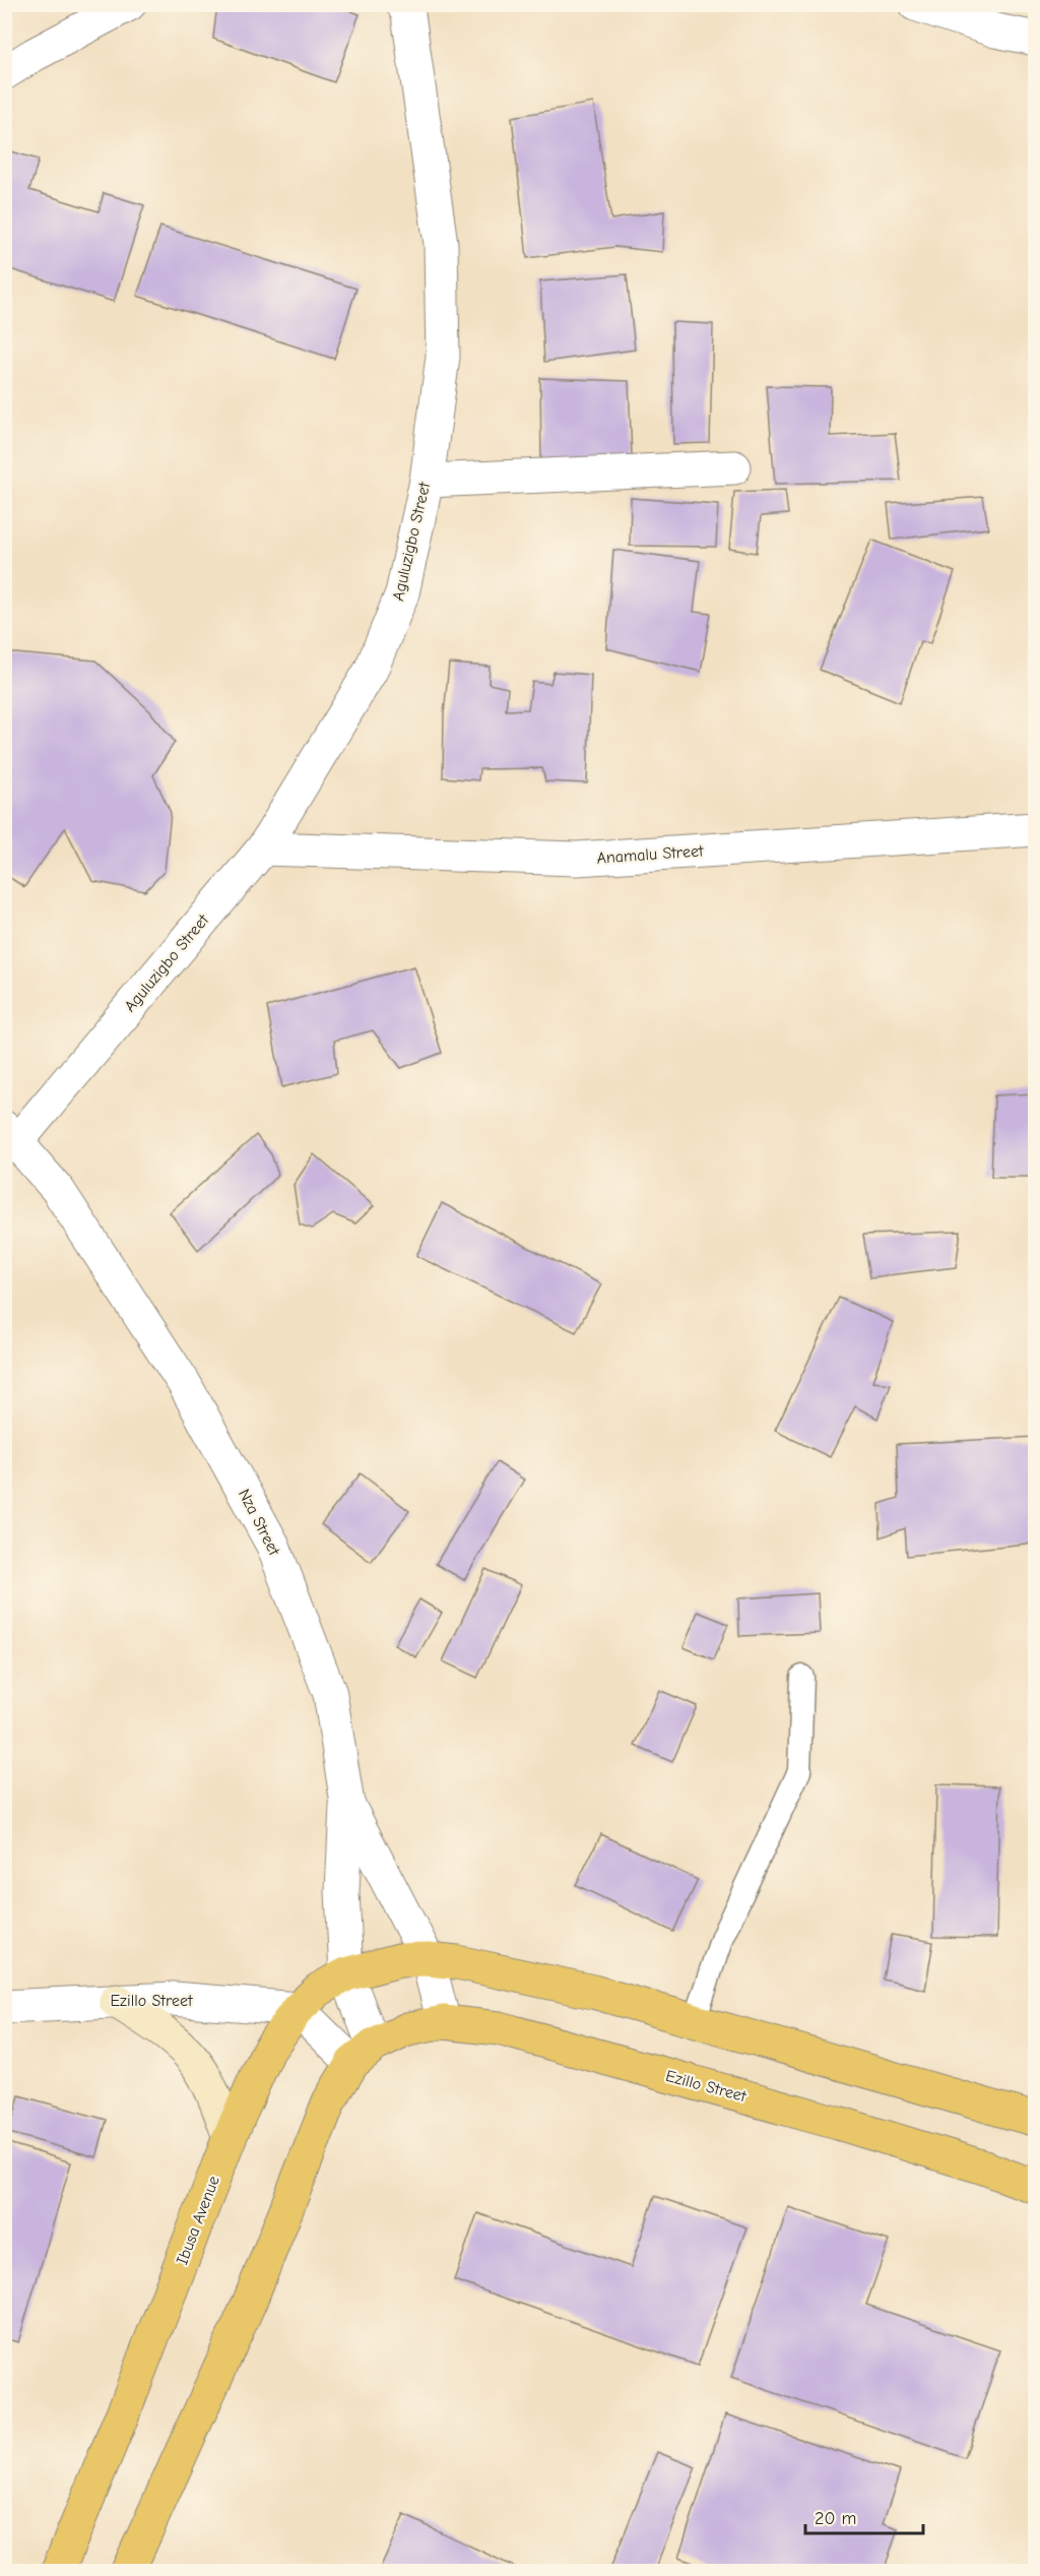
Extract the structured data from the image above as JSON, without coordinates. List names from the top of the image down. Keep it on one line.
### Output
{"streets":{"main road":["Ezillo Street","Ibusa Avenue"],"street":["Aguluzigbo Street","Anamalu Street","Nza Street"]},"crossings":[["Aguluzigbo Street","Anamalu Street"],["Aguluzigbo Street","Nza Street"],["Nza Street","Ezillo Street"],["Nza Street","Ibusa Avenue"],["Ezillo Street","Ibusa Avenue"]],"scale_bar":"20 m"}
